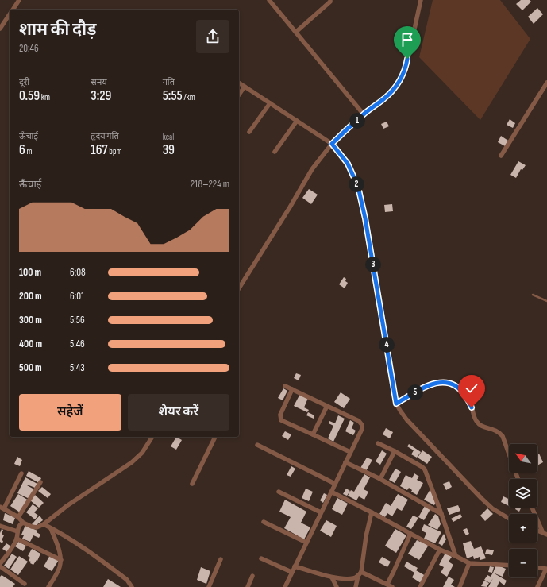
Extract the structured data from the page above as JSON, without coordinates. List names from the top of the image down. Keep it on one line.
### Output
{"north":"top left","page":{"heading":["शाम की दौड़","20:46"],"stats":[["दूरी","0.59 km"],["समय","3:29"],["गति","5:55 /km"],["ऊँचाई","6 m"],["हृदय गति","167 bpm"],["kcal","39"]],"pins":["1","2","3","4","5"],"chart":["ऊँचाई","218–224 m"],"list":[{"name":"100 m","note":"6:08"},{"name":"200 m","note":"6:01"},{"name":"300 m","note":"5:56"},{"name":"400 m","note":"5:46"},{"name":"500 m","note":"5:43"}],"buttons":["सहेजें","शेयर करें"],"map_buttons":["+","−"]}}
